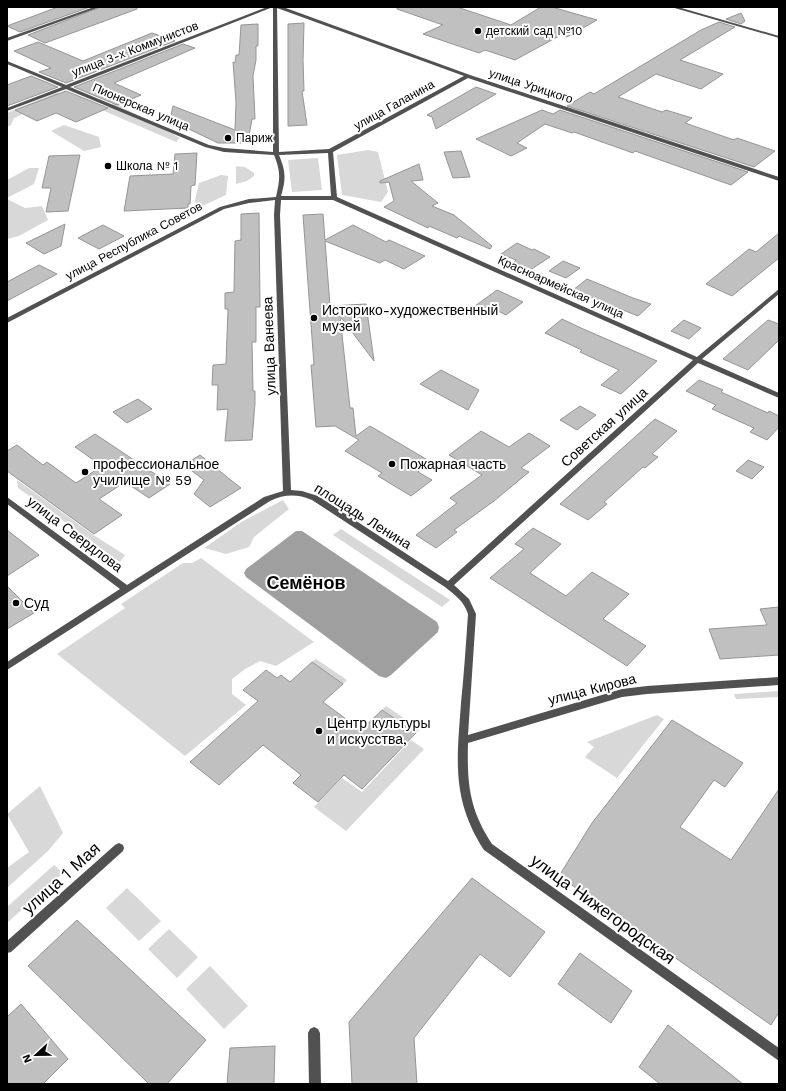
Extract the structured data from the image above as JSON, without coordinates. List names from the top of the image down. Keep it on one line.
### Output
{"streets":{"street":["улица 3-х Коммунистов","улица Урицкого","улица Галанина","Пионерская улица","улица Республика Советов","Красноармейская улица","улица Ванеева","Советская улица","площадь Ленина","улица Свердлова","улица Кирова","улица 1 Мая","улица Нижегородская"]},"crossings":[["улица 3-х Коммунистов","Пионерская улица"],["улица Урицкого","улица Галанина"],["улица Галанина","Пионерская улица"],["Пионерская улица","улица Ванеева"],["улица Республика Советов","Красноармейская улица"],["улица Республика Советов","улица Ванеева"],["Красноармейская улица","Советская улица"],["улица Ванеева","площадь Ленина"],["Советская улица","площадь Ленина"],["площадь Ленина","улица Свердлова"],["площадь Ленина","улица Кирова"],["площадь Ленина","улица Нижегородская"]],"districts":["Семёнов"],"places":["детский сад №10","Париж","Школа № 1","Историко-художественный музей","Пожарная часть","профессиональное училище № 59","Суд","Центр культуры и искусства,"],"north":"left"}
